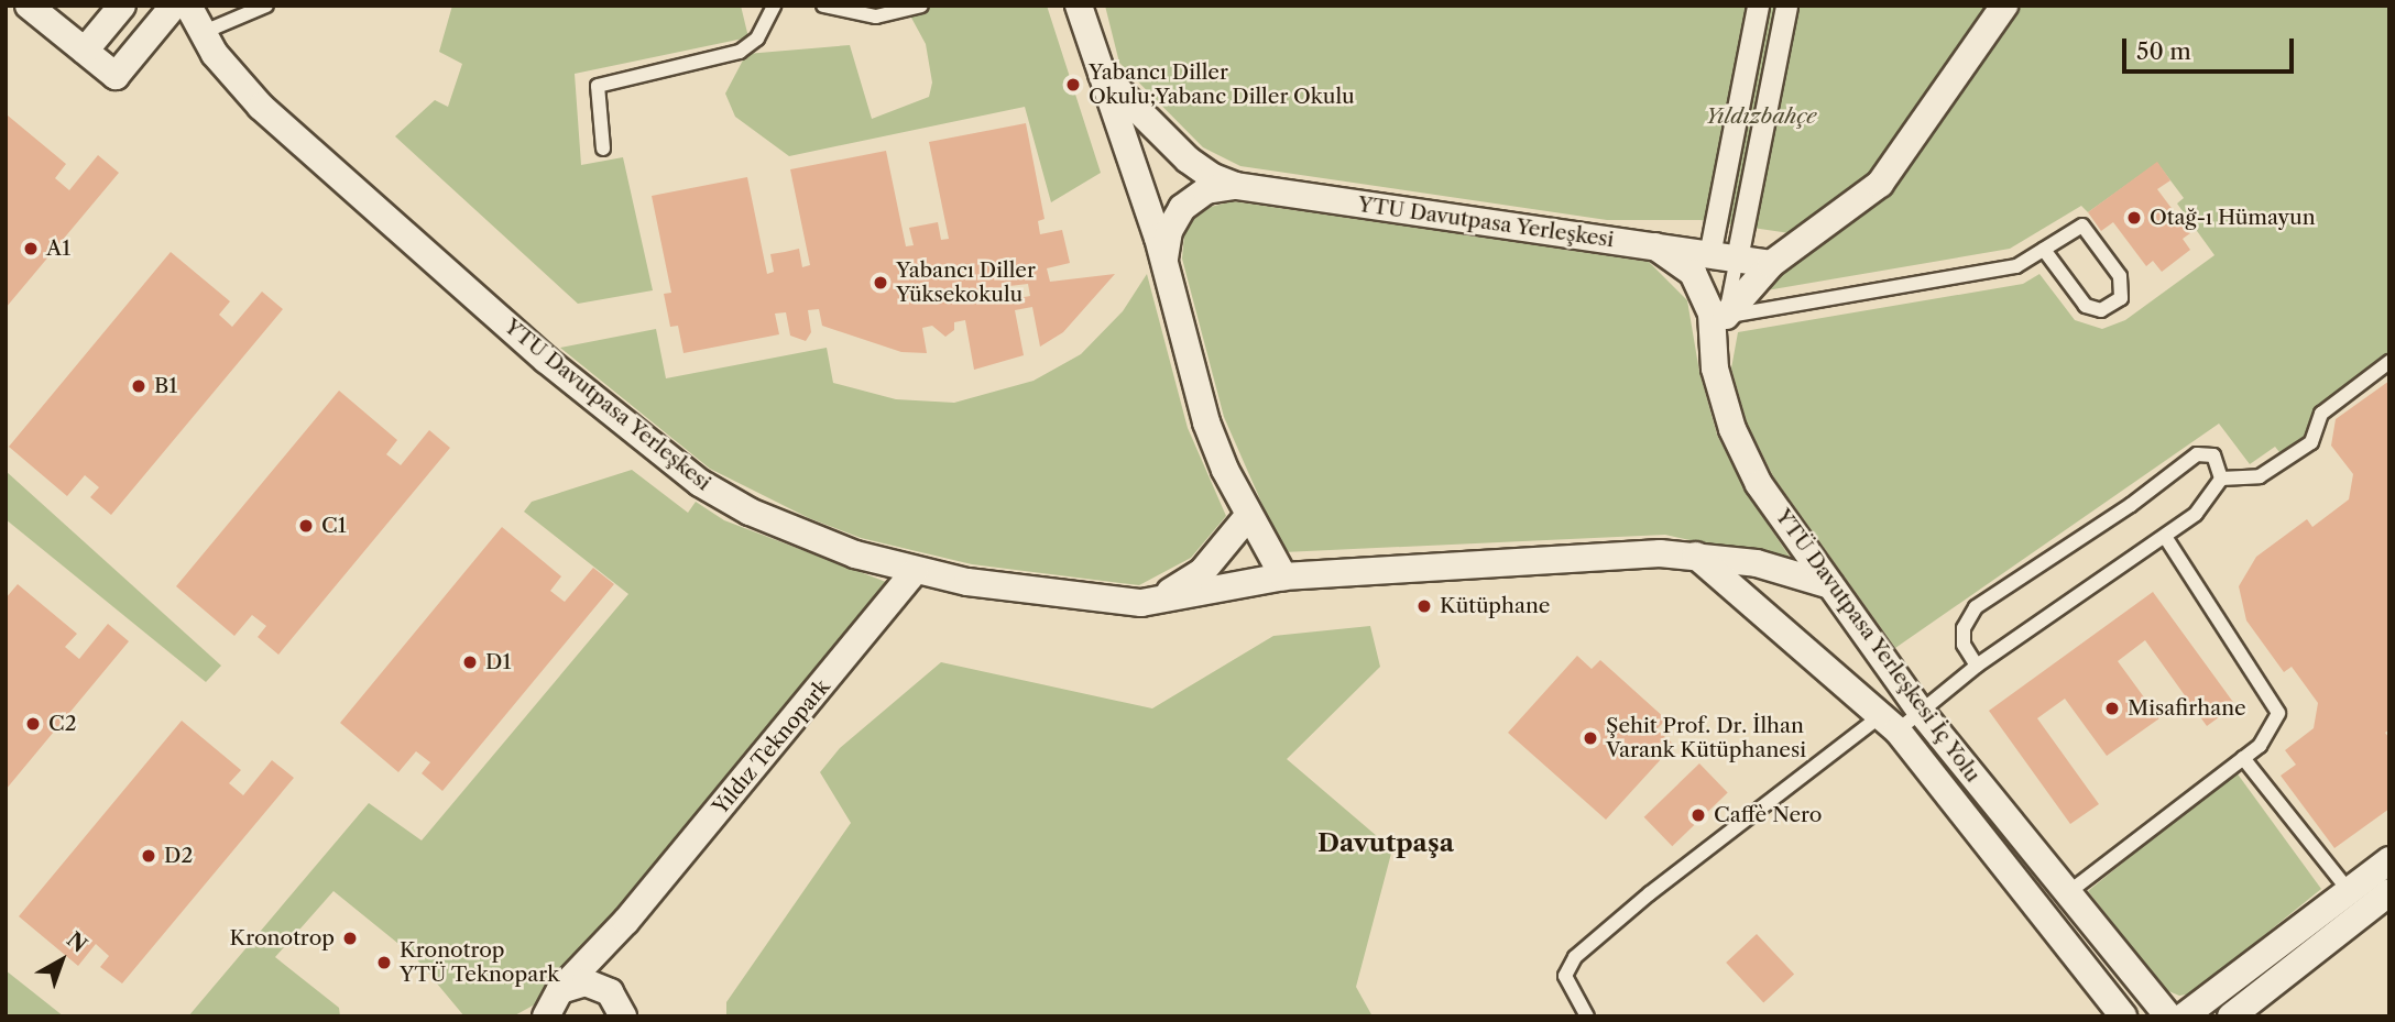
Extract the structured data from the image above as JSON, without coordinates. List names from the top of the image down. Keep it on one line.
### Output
{"streets":{"street":["YTU Davutpasa Yerleşkesi","YTÜ Davutpasa Yerleşkesi İç Yolu","Yıldız Teknopark"]},"crossings":[["YTU Davutpasa Yerleşkesi","YTÜ Davutpasa Yerleşkesi İç Yolu"],["YTU Davutpasa Yerleşkesi","Yıldız Teknopark"]],"districts":["Davutpaşa"],"parks":["Yıldızbahçe"],"places":["Yabancı Diller Okulu;Yabanc Diller Okulu","Otağ-ı Hümayun","A1","Yabancı Diller Yüksekokulu","B1","C1","Kütüphane","D1","Misafirhane","C2","Şehit Prof. Dr. İlhan Varank Kütüphanesi","Caffè Nero","D2","Kronotrop","Kronotrop YTÜ Teknopark"],"scale_bar":"50 m","north":"top right"}
